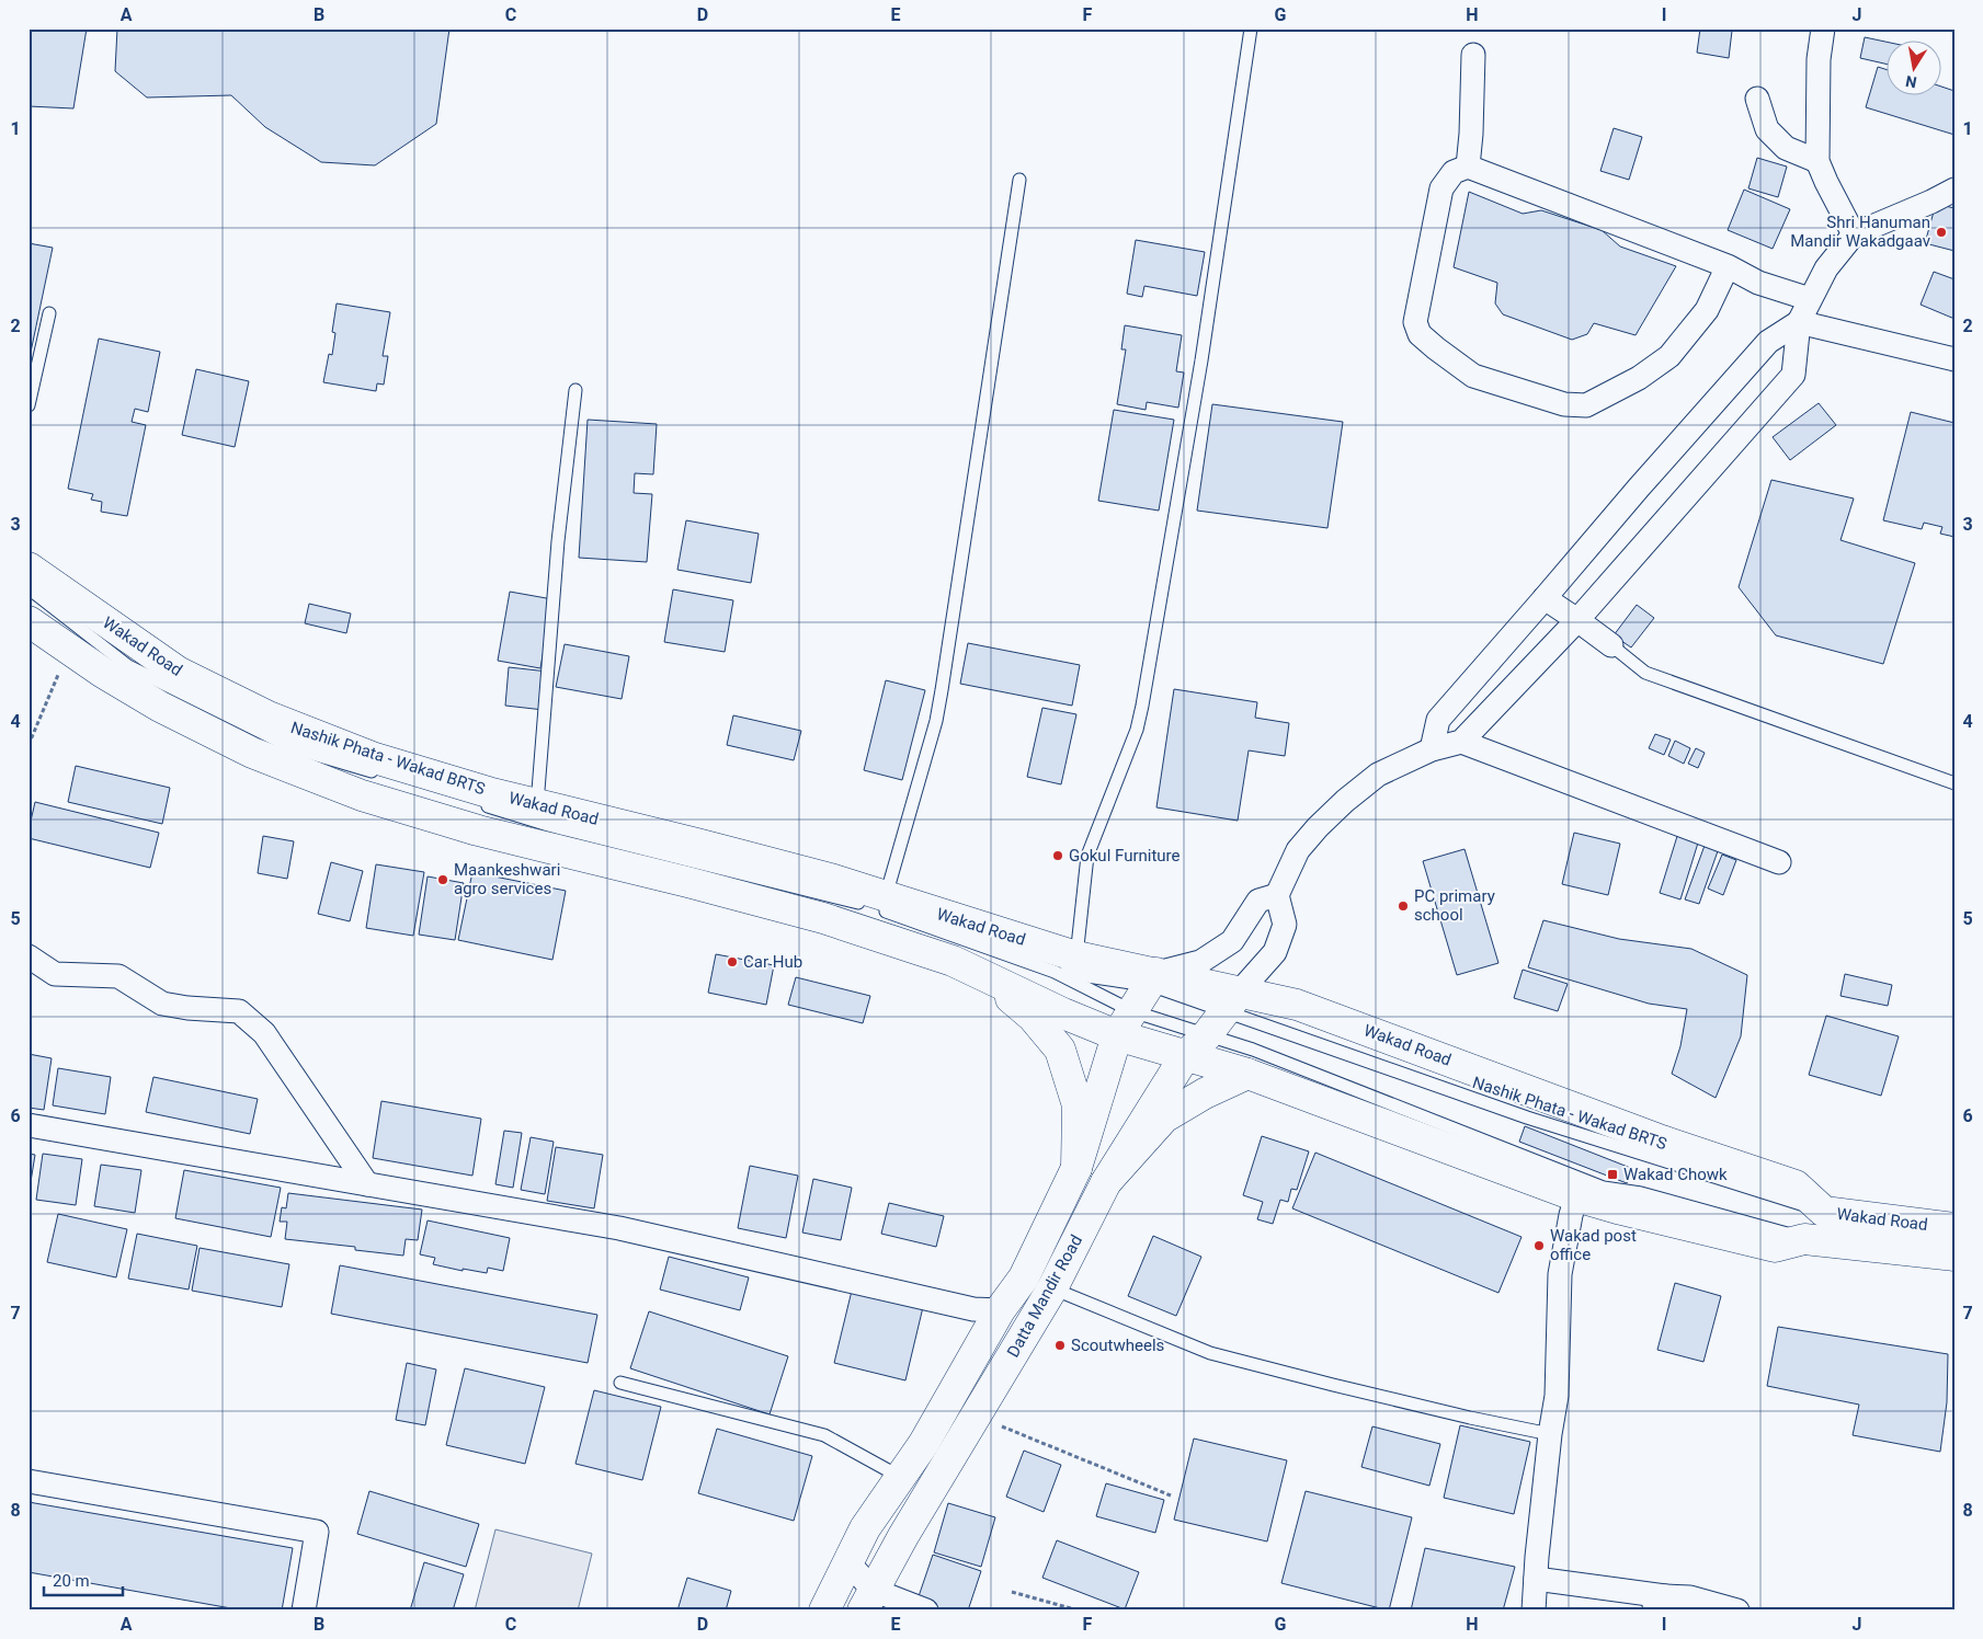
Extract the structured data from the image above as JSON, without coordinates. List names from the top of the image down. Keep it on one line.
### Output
{"streets":{"main road":["Wakad Road","Datta Mandir Road"],"lane":["Nashik Phata - Wakad BRTS"]},"crossings":[["Wakad Road","Nashik Phata - Wakad BRTS"],["Wakad Road","Datta Mandir Road"]],"places":{"other":["Shri Hanuman Mandir Wakadgaav","Gokul Furniture","Maankeshwari agro services","PC primary school","Car Hub","Wakad post office","Scoutwheels"],"transit":["Wakad Chowk"]},"scale_bar":"20 m","north":"bottom","grid":{"columns":["A","B","C","D","E","F","G","H","I","J"],"rows":["1","2","3","4","5","6","7","8"]}}
